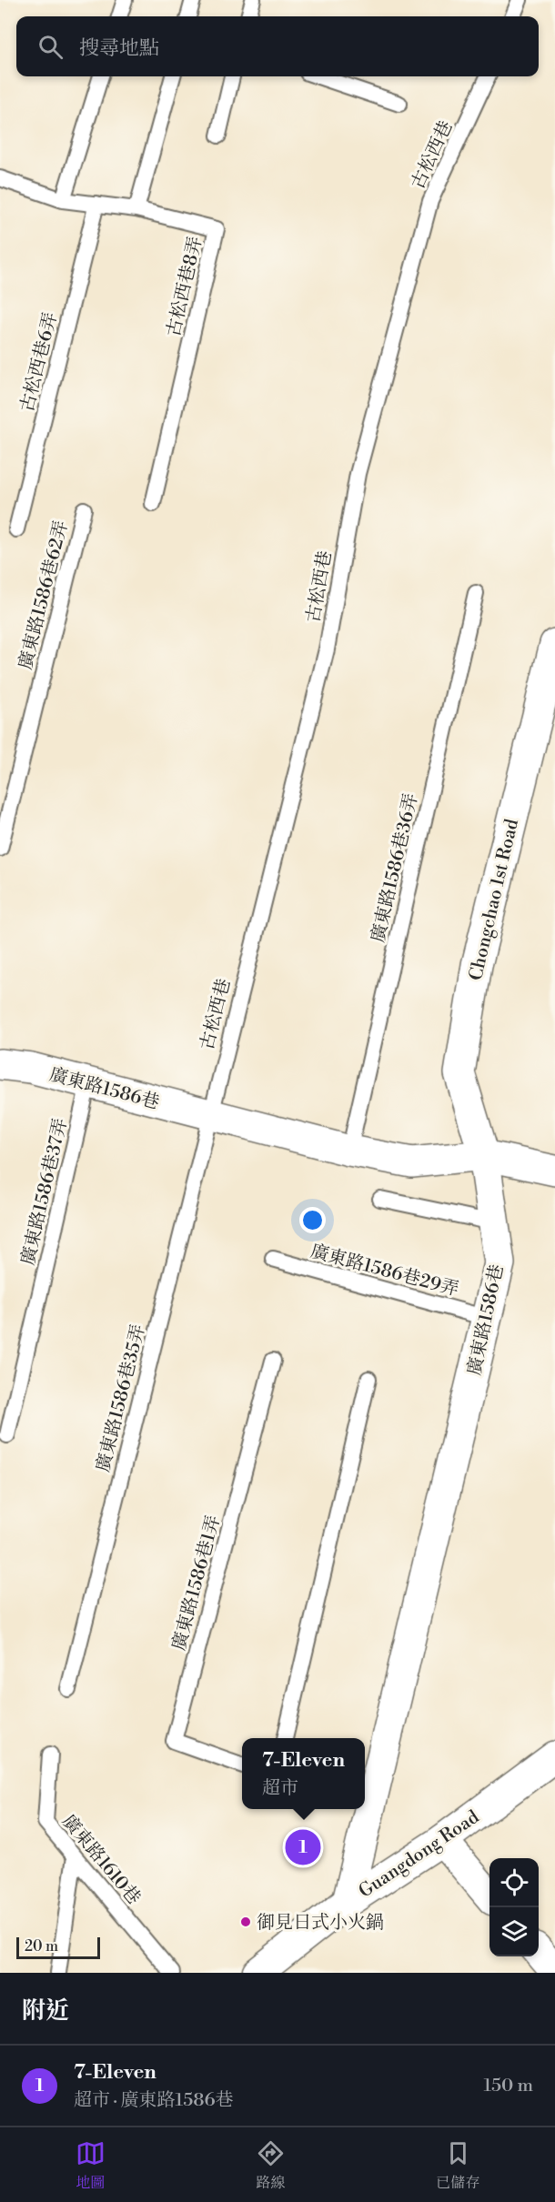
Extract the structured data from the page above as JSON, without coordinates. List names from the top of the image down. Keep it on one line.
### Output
{"streets":{"street":["Chongchao 1st Road","廣東路1586巷","Guangdong Road"],"lane":["古松西巷","古松西巷8弄","古松西巷6弄","廣東路1586巷62弄","廣東路1586巷36弄","廣東路1586巷37弄","廣東路1586巷29弄","廣東路1586巷35弄","廣東路1586巷1弄","廣東路1610巷"]},"crossings":[["古松西巷","廣東路1586巷"],["古松西巷","廣東路1586巷35弄"],["古松西巷8弄","古松西巷6弄"],["廣東路1586巷36弄","廣東路1586巷"],["Chongchao 1st Road","廣東路1586巷"],["廣東路1586巷","廣東路1586巷37弄"],["廣東路1586巷","廣東路1586巷29弄"],["廣東路1586巷","廣東路1586巷35弄"],["廣東路1586巷","Guangdong Road"]],"places":["御見日式小火鍋"],"scale_bar":"20 m","page":{"search":"搜尋地點","popup":["7-Eleven","超市"],"pins":"1","scale":"20 m","heading":"附近","list":[{"mark":"1","name":"7-Eleven","note":"超市 · 廣東路1586巷","value":"150 m"}],"nav":["地圖","路線","已儲存"]}}
